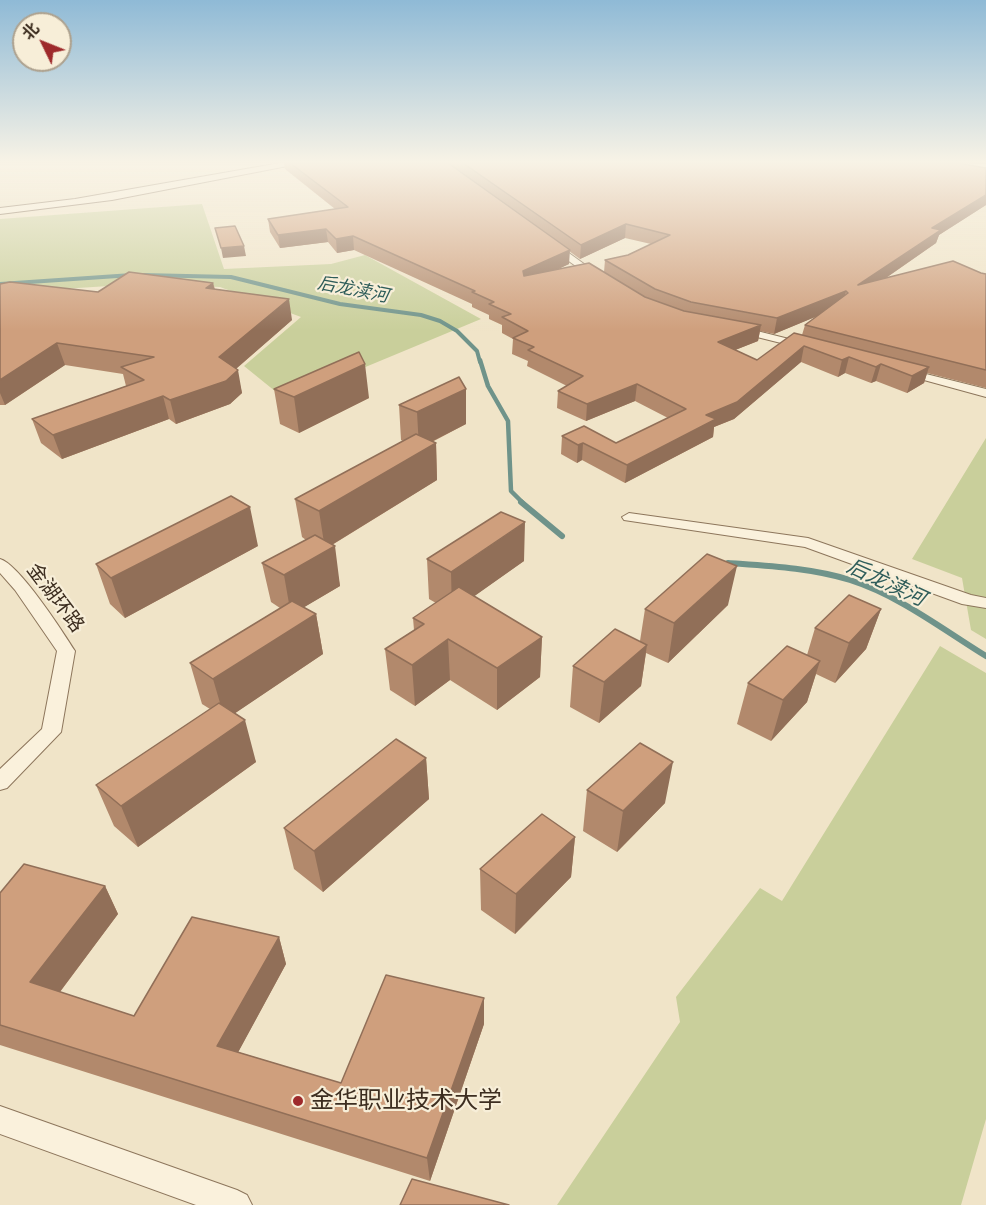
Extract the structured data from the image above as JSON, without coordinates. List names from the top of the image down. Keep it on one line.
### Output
{"streets":{"street":["金湖环路"]},"water":["后龙渎河"],"places":["金华职业技术大学"],"north":"top left"}
